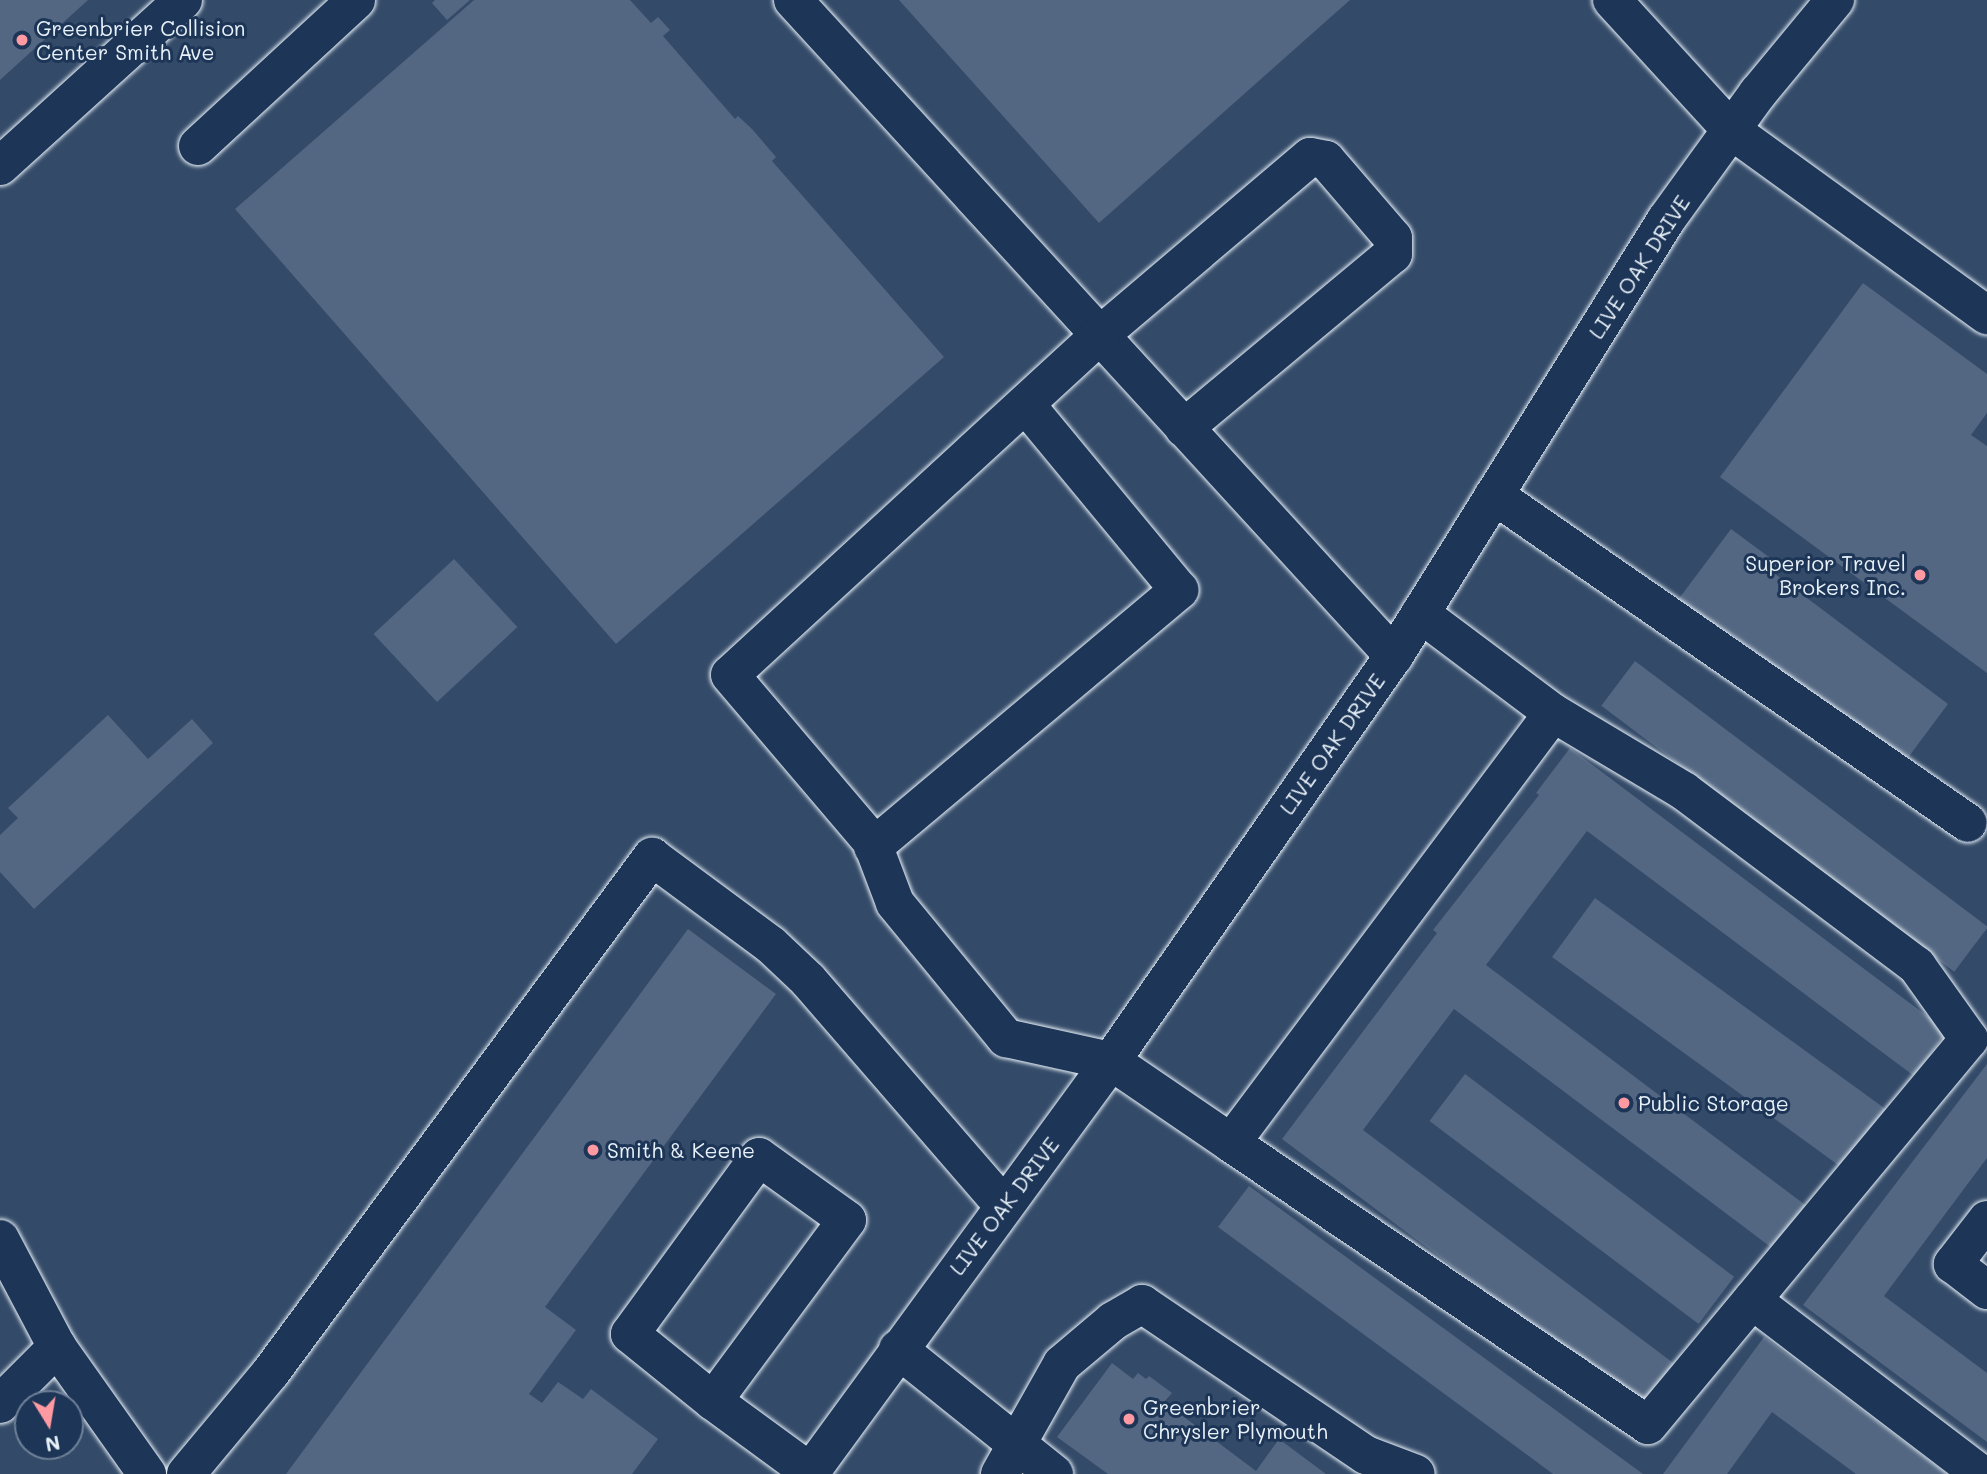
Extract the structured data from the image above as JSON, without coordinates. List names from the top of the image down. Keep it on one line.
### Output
{"streets":{"street":["LIVE OAK DRIVE"]},"places":["Greenbrier Collision Center Smith Ave","Superior Travel Brokers Inc.","Public Storage","Smith & Keene","Greenbrier Chrysler Plymouth"],"north":"bottom"}
